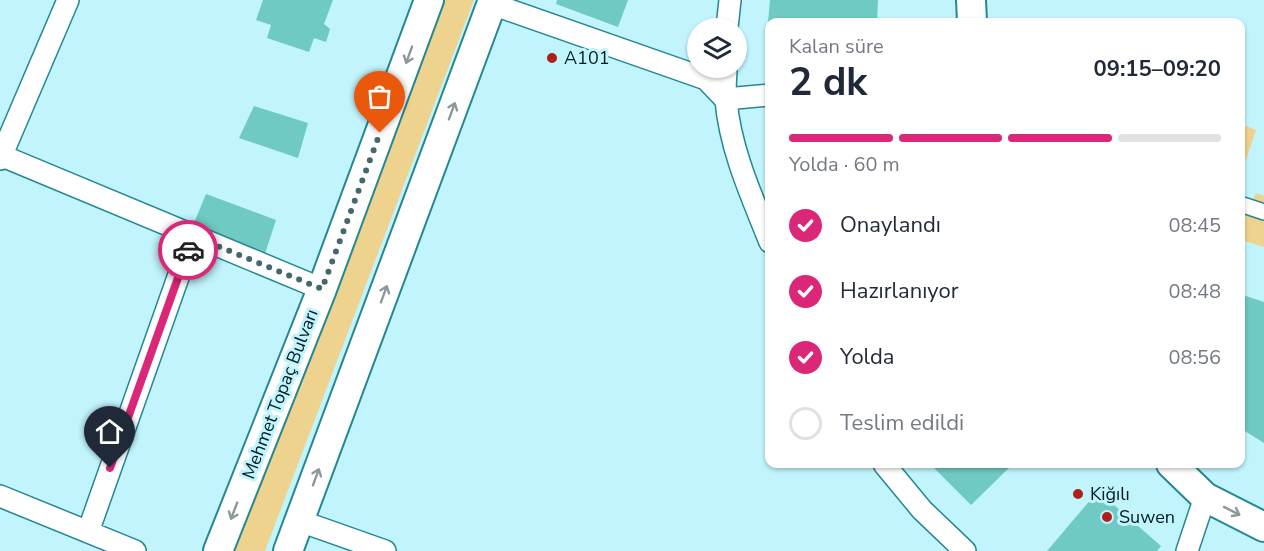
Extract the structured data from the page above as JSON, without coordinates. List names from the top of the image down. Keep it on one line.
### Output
{"streets":{"main road":["Mehmet Topaç Bulvarı"]},"places":["A101","Kiğılı","Suwen"],"page":{"heading":["2 dk","Kalan süre","09:15–09:20"],"bar":"Yolda · 60 m","list":[["Onaylandı","08:45"],["Hazırlanıyor","08:48"],["Yolda","08:56"],"Teslim edildi"]}}
